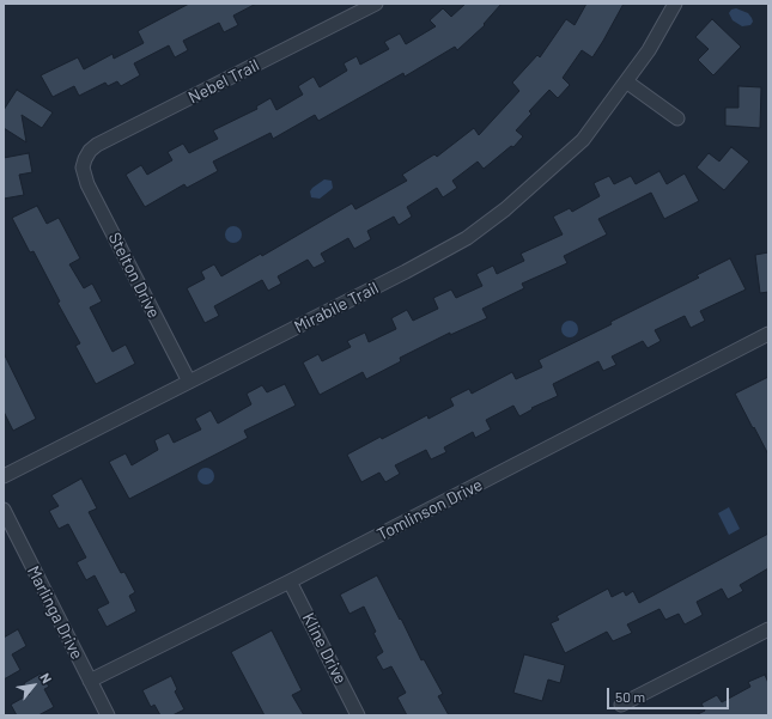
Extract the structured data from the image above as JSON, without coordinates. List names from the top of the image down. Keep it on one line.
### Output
{"streets":{"street":["Nebel Trail","Stelton Drive","Mirabile Trail","Tomlinson Drive","Marlinga Drive","Kline Drive"]},"crossings":[["Nebel Trail","Stelton Drive"],["Stelton Drive","Mirabile Trail"],["Tomlinson Drive","Marlinga Drive"],["Tomlinson Drive","Kline Drive"]],"scale_bar":"50 m","north":"top right"}
